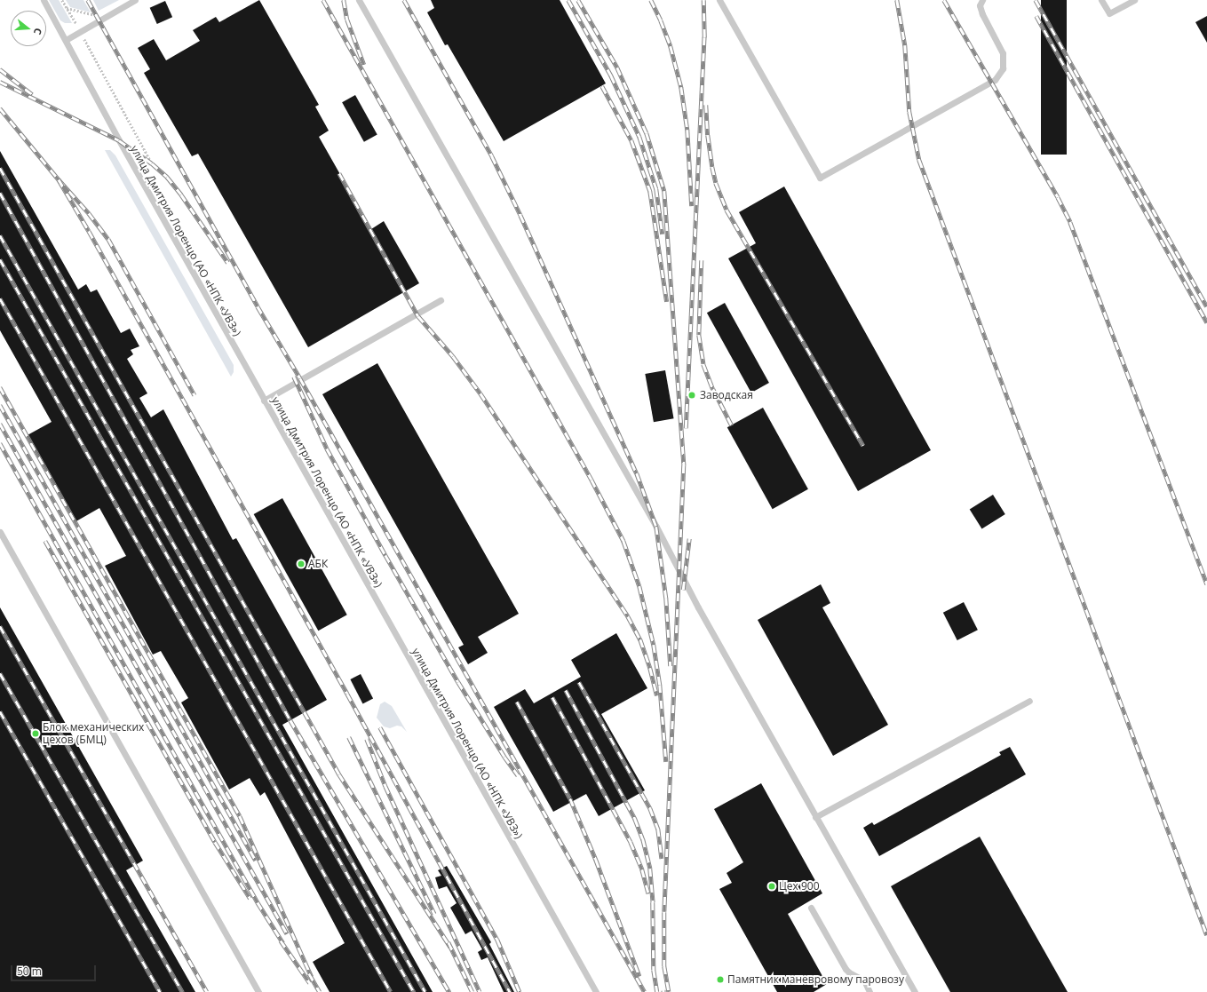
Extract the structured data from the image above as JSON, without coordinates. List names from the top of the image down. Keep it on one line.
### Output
{"streets":{"lane":["улица Дмитрия Лоренцо (АО «НПК «УВЗ»)"]},"places":["Заводская","АБК","Блок механических цехов (БМЦ)","Цех 900","Памятник маневровому паровозу"],"scale_bar":"50 m","north":"right"}
